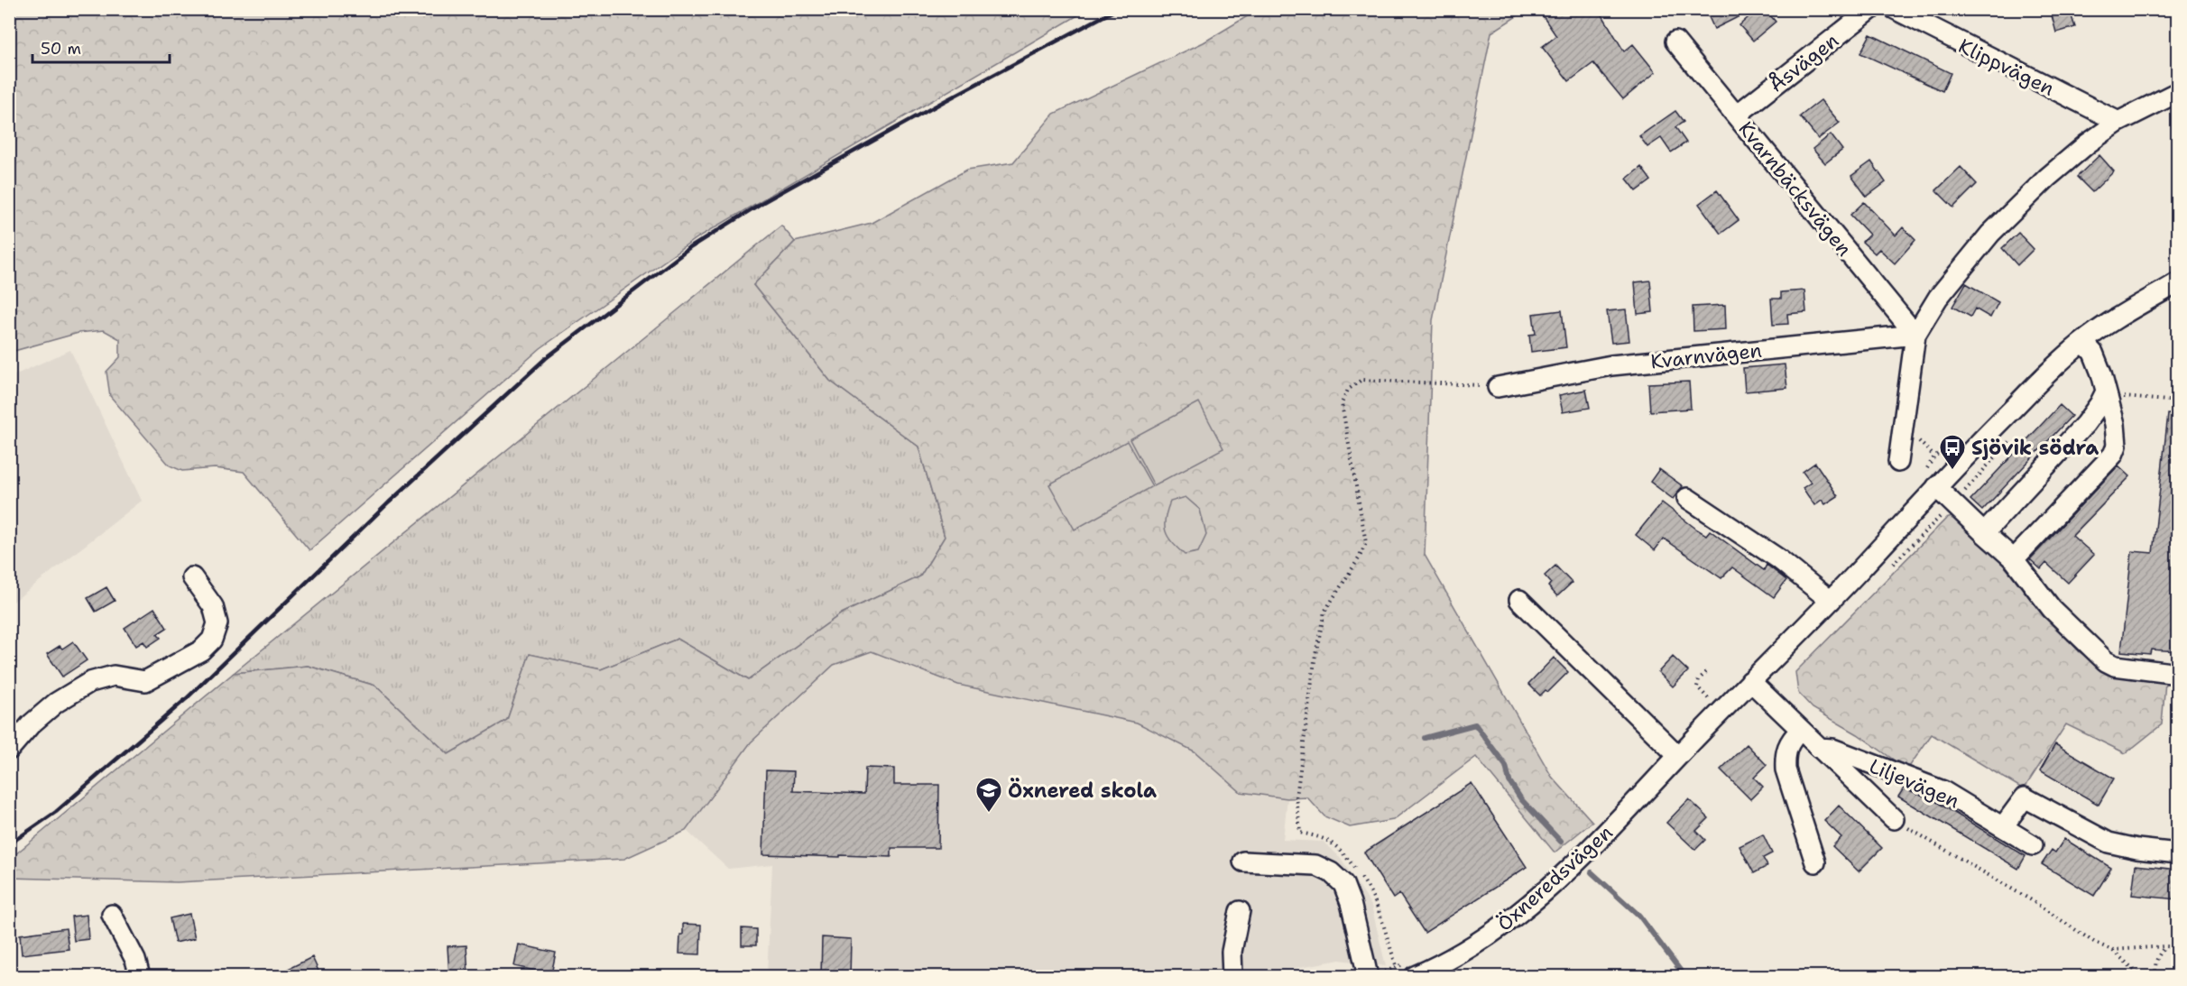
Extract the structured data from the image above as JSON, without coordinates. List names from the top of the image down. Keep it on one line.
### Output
{"streets":{"street":["Åsvägen","Klippvägen","Kvarnbäcksvägen","Kvarnvägen","Liljevägen","Öxneredsvägen"]},"crossings":[["Åsvägen","Kvarnbäcksvägen"],["Kvarnbäcksvägen","Kvarnvägen"]],"places":{"bus stop":["Sjövik södra"],"school or university":["Öxnered skola"]},"scale_bar":"50 m"}
